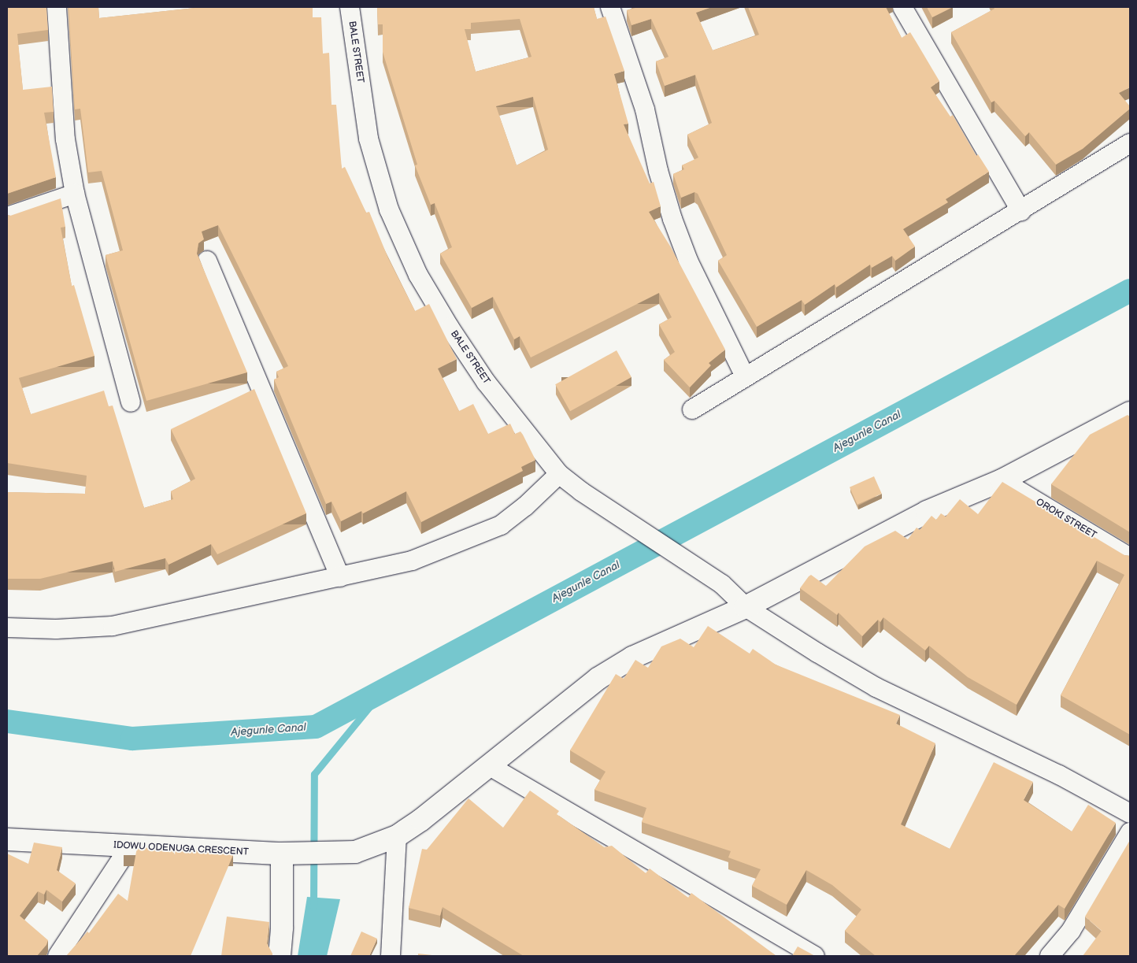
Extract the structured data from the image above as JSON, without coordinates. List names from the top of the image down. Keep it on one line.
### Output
{"streets":{"street":["BALE STREET","OROKI STREET","IDOWU ODENUGA CRESCENT"]},"crossings":[["BALE STREET","IDOWU ODENUGA CRESCENT"],["OROKI STREET","IDOWU ODENUGA CRESCENT"]],"water":["Ajegunle Canal"]}
